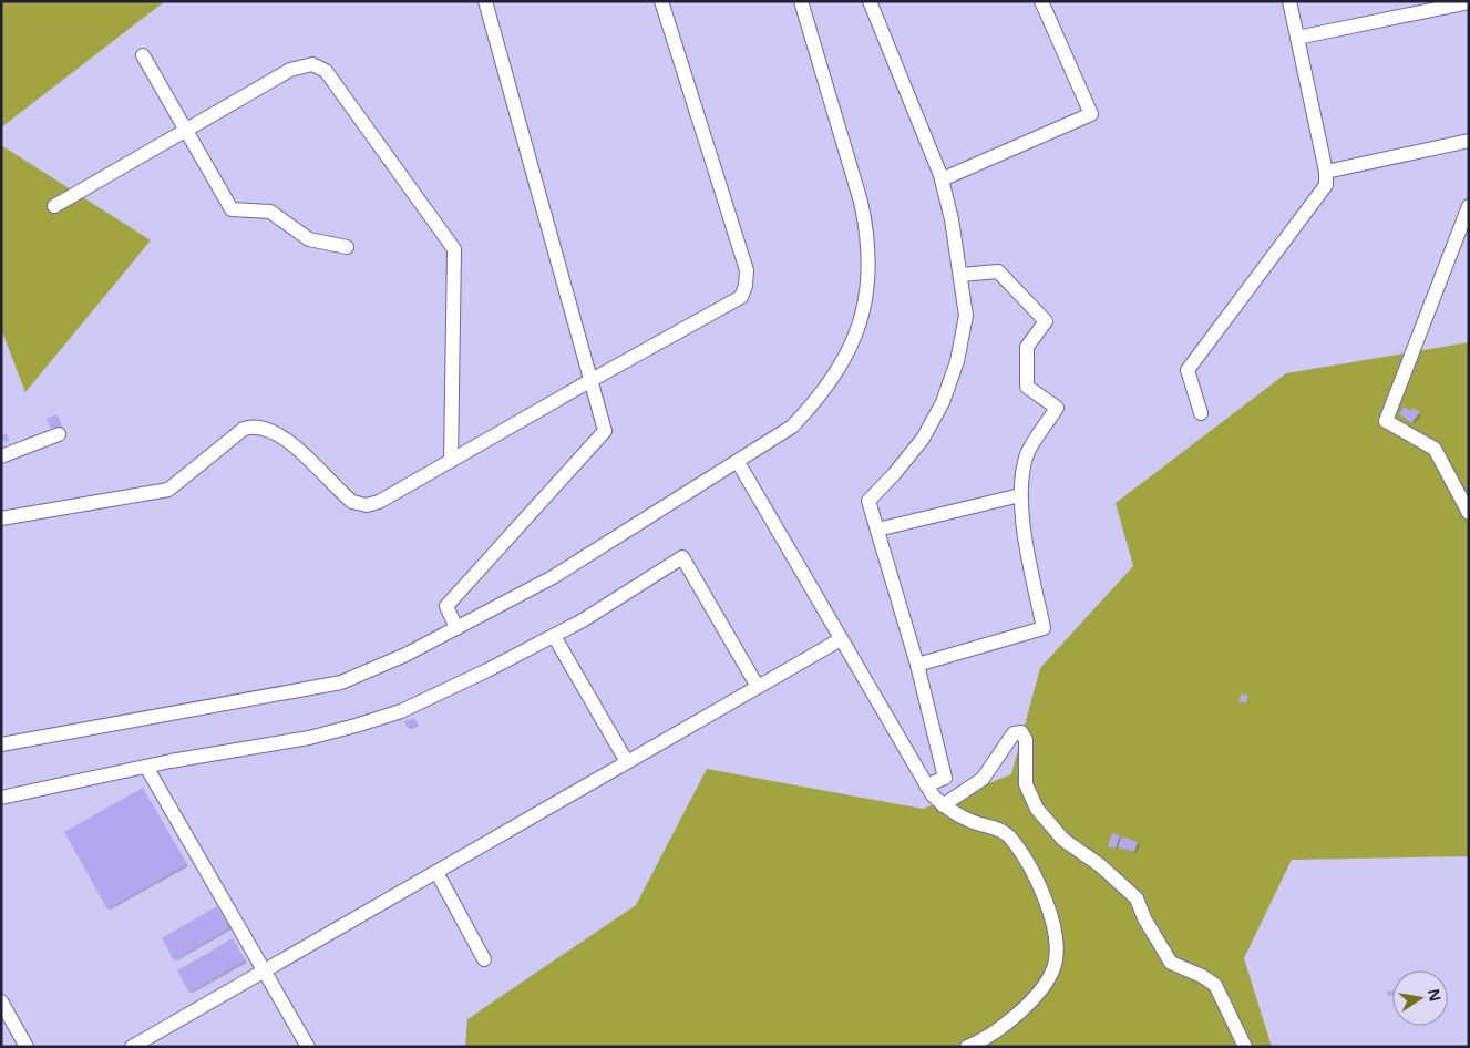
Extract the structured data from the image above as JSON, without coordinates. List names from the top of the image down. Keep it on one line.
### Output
{"north":"right"}
